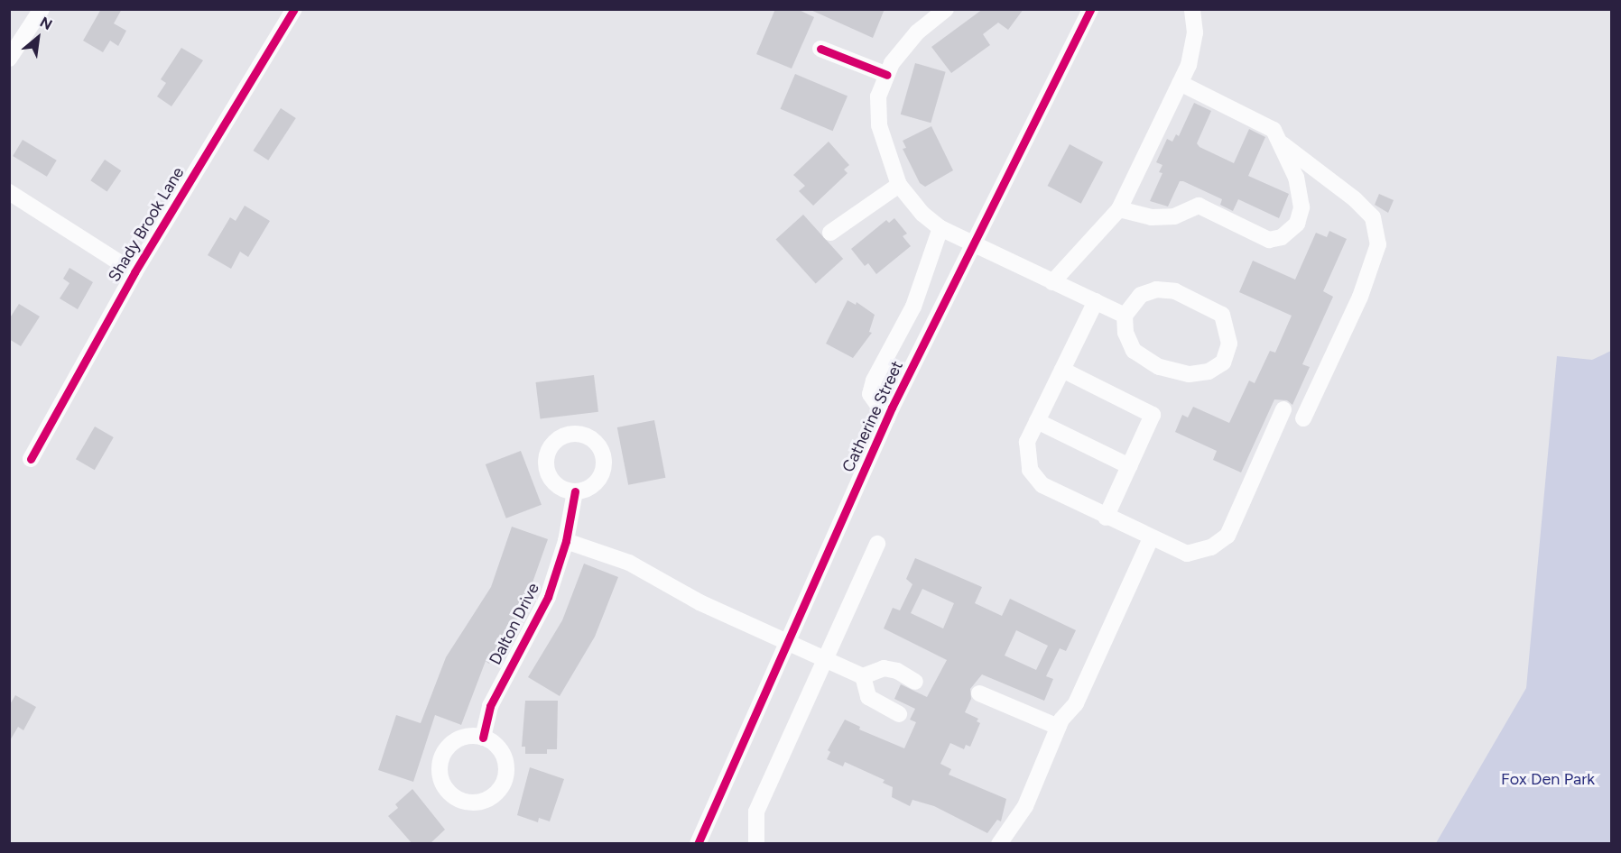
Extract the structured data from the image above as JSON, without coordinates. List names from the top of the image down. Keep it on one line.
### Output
{"streets":{"street":["Shady Brook Lane","Catherine Street","Dalton Drive"]},"parks":["Fox Den Park"],"north":"top right"}
